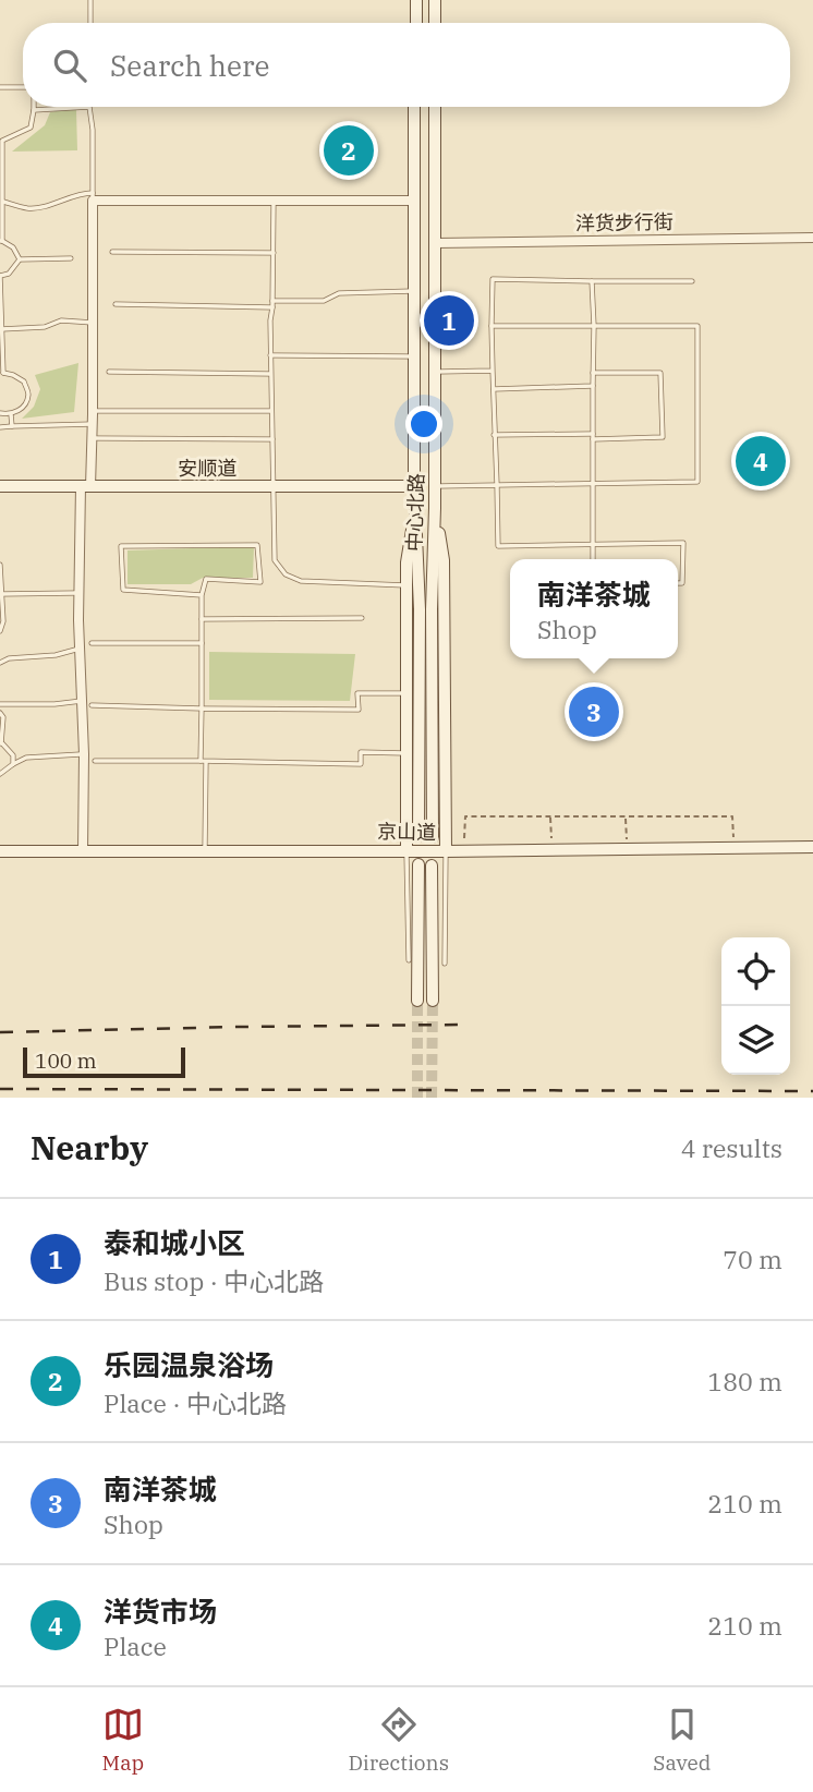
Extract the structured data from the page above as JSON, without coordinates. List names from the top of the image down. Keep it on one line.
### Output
{"streets":{"street":["洋货步行街","安顺道","中心北路","京山道"]},"crossings":[["洋货步行街","中心北路"],["安顺道","中心北路"]],"scale_bar":"100 m","page":{"search":"Search here","pins":["2","1","4","3"],"popup":["南洋茶城","Shop"],"scale":"100 m","heading":["Nearby","4 results"],"list":[{"mark":"1","name":"泰和城小区","note":"Bus stop · 中心北路","value":"70 m"},{"mark":"2","name":"乐园温泉浴场","note":"Place · 中心北路","value":"180 m"},{"mark":"3","name":"南洋茶城","note":"Shop","value":"210 m"},{"mark":"4","name":"洋货市场","note":"Place","value":"210 m"}],"nav":["Map","Directions","Saved"]}}
